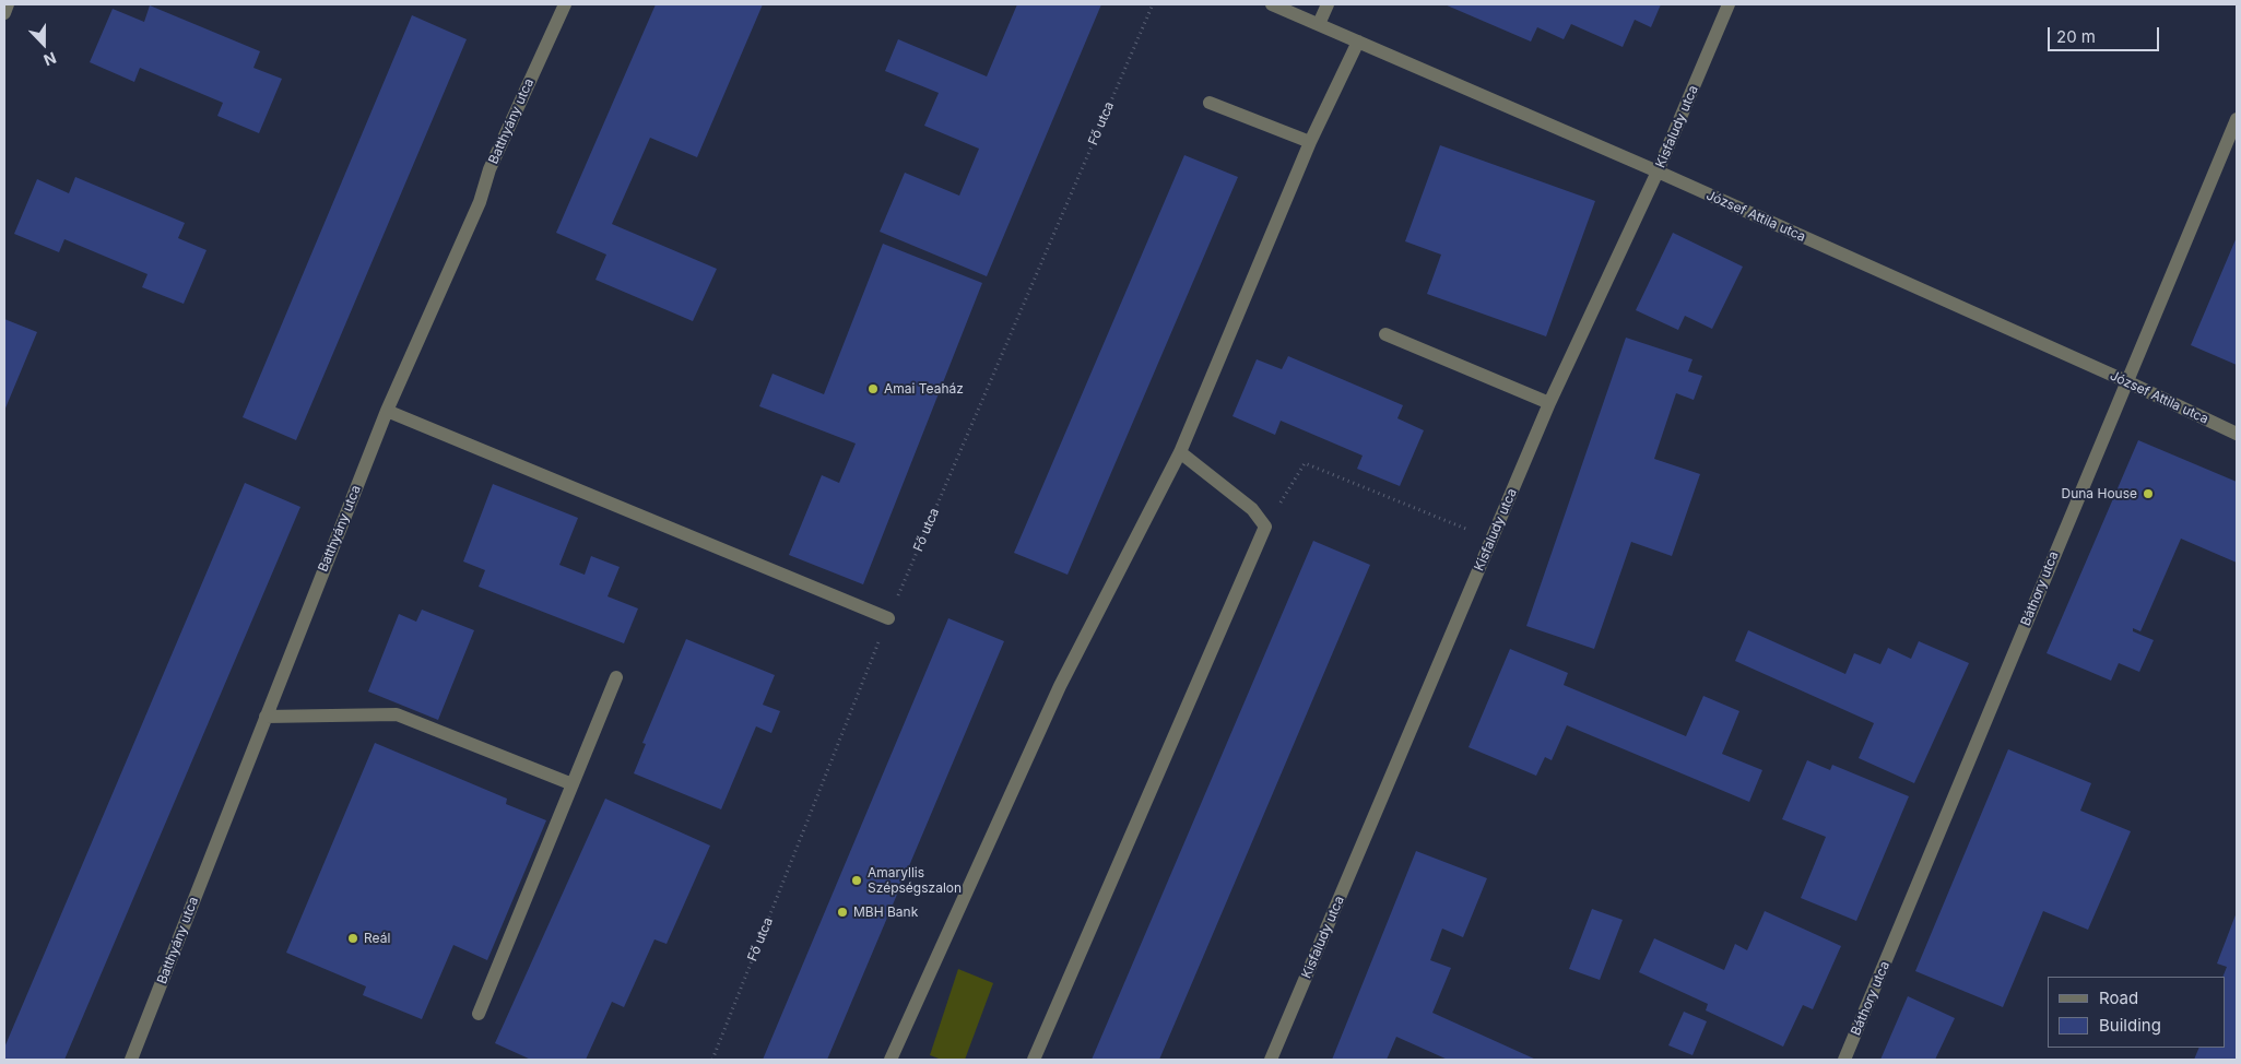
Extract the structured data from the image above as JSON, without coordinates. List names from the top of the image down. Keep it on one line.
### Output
{"streets":{"street":["Batthyány utca","Kisfaludy utca","József Attila utca","Báthory utca"],"path":["Fő utca"]},"crossings":[["Kisfaludy utca","József Attila utca"],["József Attila utca","Báthory utca"]],"places":["Amai Teaház","Duna House","Amaryllis Szépségszalon","MBH Bank","Reál"],"legend":["Road","Building"],"scale_bar":"20 m","north":"bottom"}
